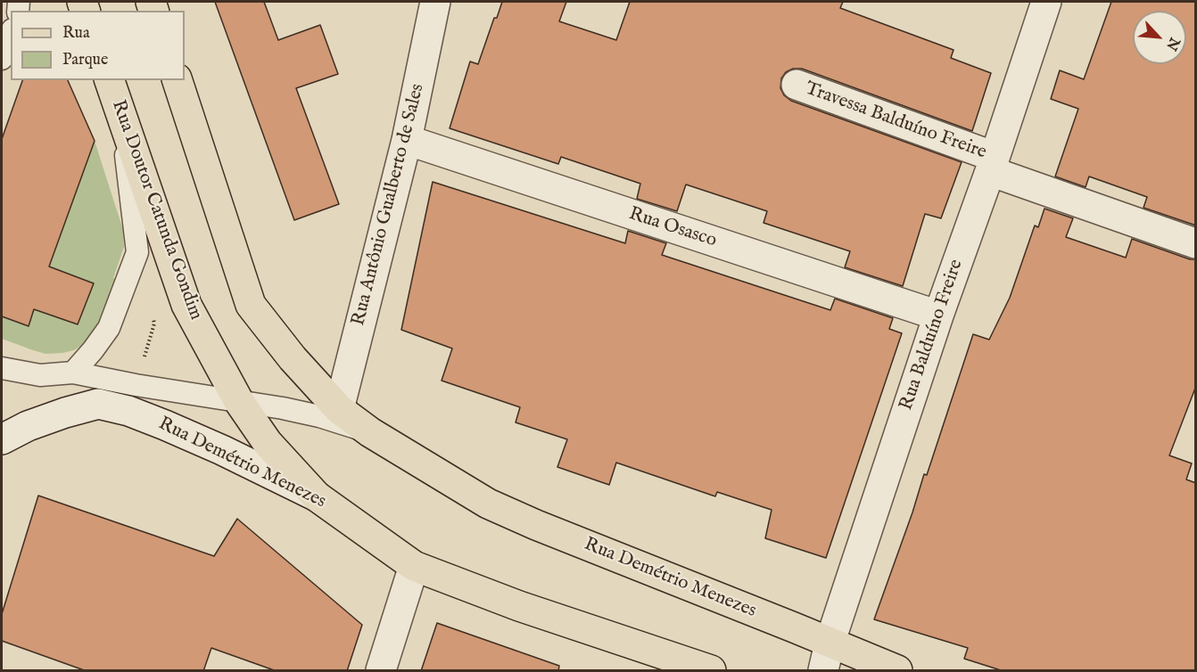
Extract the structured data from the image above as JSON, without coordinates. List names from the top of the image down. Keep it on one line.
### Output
{"streets":{"main road":["Rua Doutor Catunda Gondim","Rua Demétrio Menezes"],"street":["Travessa Balduíno Freire","Rua Antônio Gualberto de Sales","Rua Osasco","Rua Balduíno Freire"]},"crossings":[["Travessa Balduíno Freire","Rua Balduíno Freire"],["Rua Antônio Gualberto de Sales","Rua Osasco"],["Rua Antônio Gualberto de Sales","Rua Demétrio Menezes"],["Rua Doutor Catunda Gondim","Rua Demétrio Menezes"],["Rua Osasco","Rua Balduíno Freire"],["Rua Balduíno Freire","Rua Demétrio Menezes"]],"legend":["Rua","Parque"],"north":"bottom right"}
